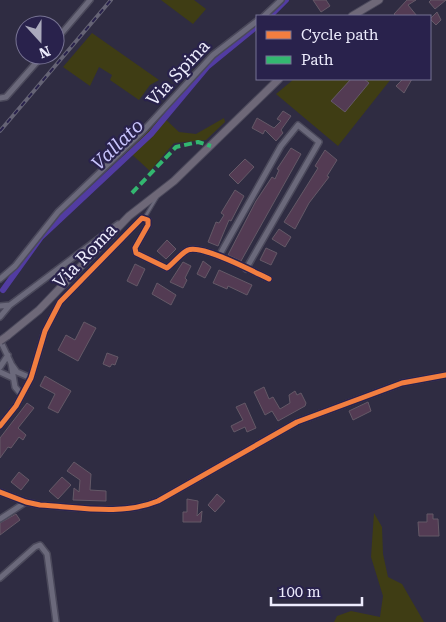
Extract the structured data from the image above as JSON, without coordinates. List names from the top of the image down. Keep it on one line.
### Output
{"streets":{"main road":["Via Roma"],"street":["Via Spina"]},"water":["Vallato"],"legend":["Cycle path","Path"],"scale_bar":"100 m","north":"bottom"}
